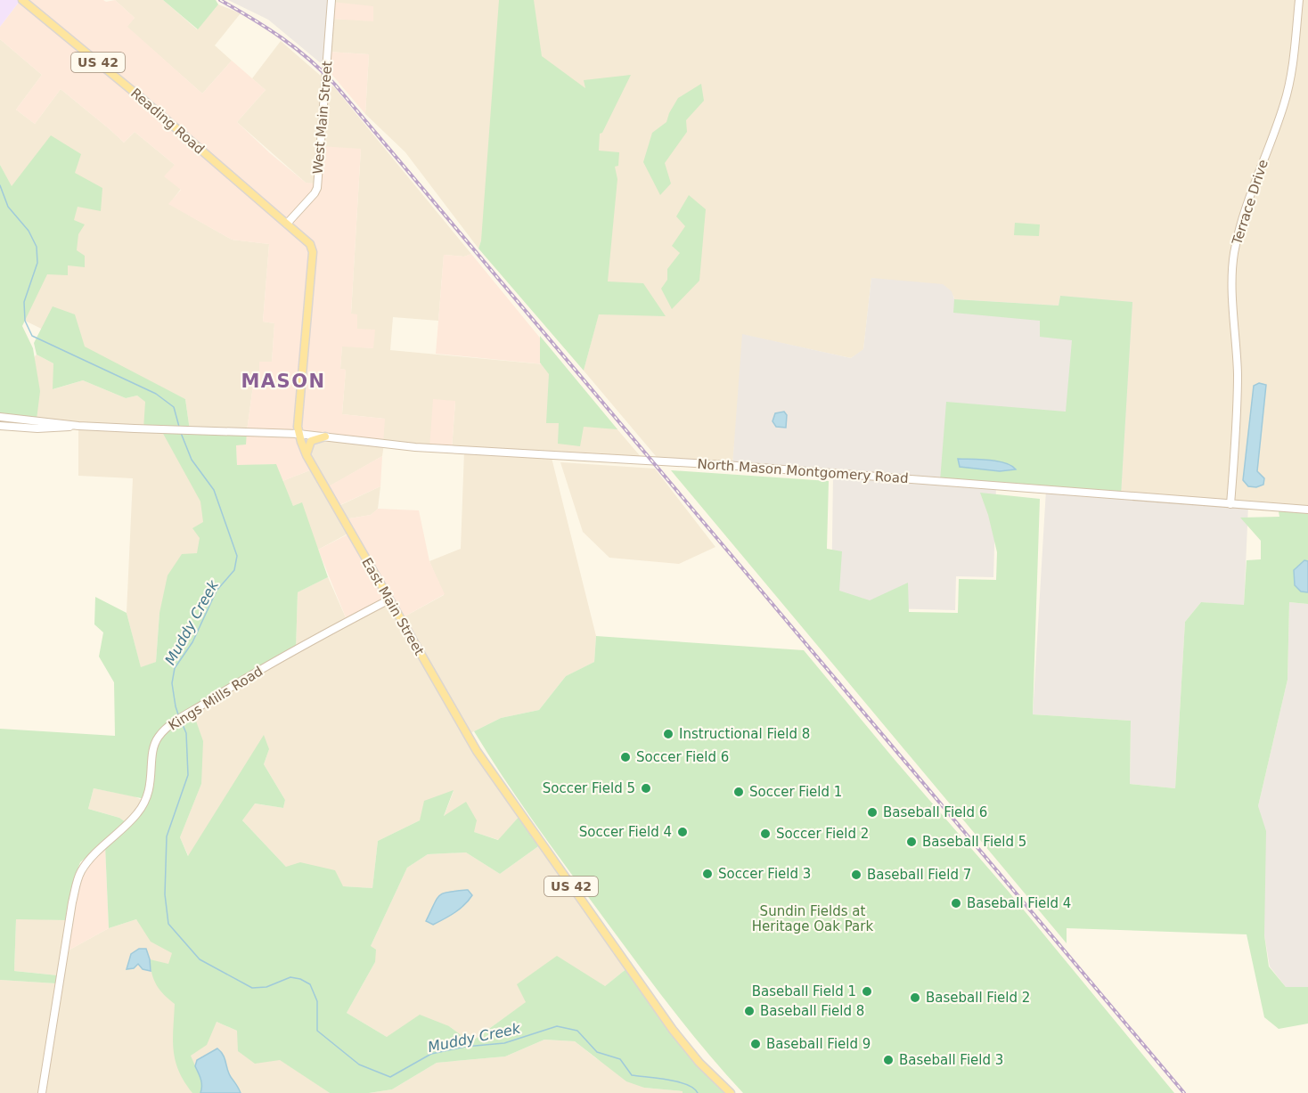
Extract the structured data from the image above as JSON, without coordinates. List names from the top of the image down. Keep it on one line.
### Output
{"streets":{"main road":["US 42","West Main Street","Reading Road","Terrace Drive","North Mason Montgomery Road","East Main Street","Kings Mills Road"]},"crossings":[["West Main Street","Reading Road"],["Reading Road","North Mason Montgomery Road"],["Reading Road","East Main Street"],["Terrace Drive","North Mason Montgomery Road"],["North Mason Montgomery Road","East Main Street"],["East Main Street","Kings Mills Road"]],"districts":["MASON"],"water":["Muddy Creek"],"parks":["Sundin Fields at Heritage Oak Park"],"places":["Instructional Field 8","Soccer Field 6","Soccer Field 5","Soccer Field 1","Baseball Field 6","Soccer Field 4","Soccer Field 2","Baseball Field 5","Soccer Field 3","Baseball Field 7","Baseball Field 4","Baseball Field 1","Baseball Field 2","Baseball Field 8","Baseball Field 9","Baseball Field 3"]}
